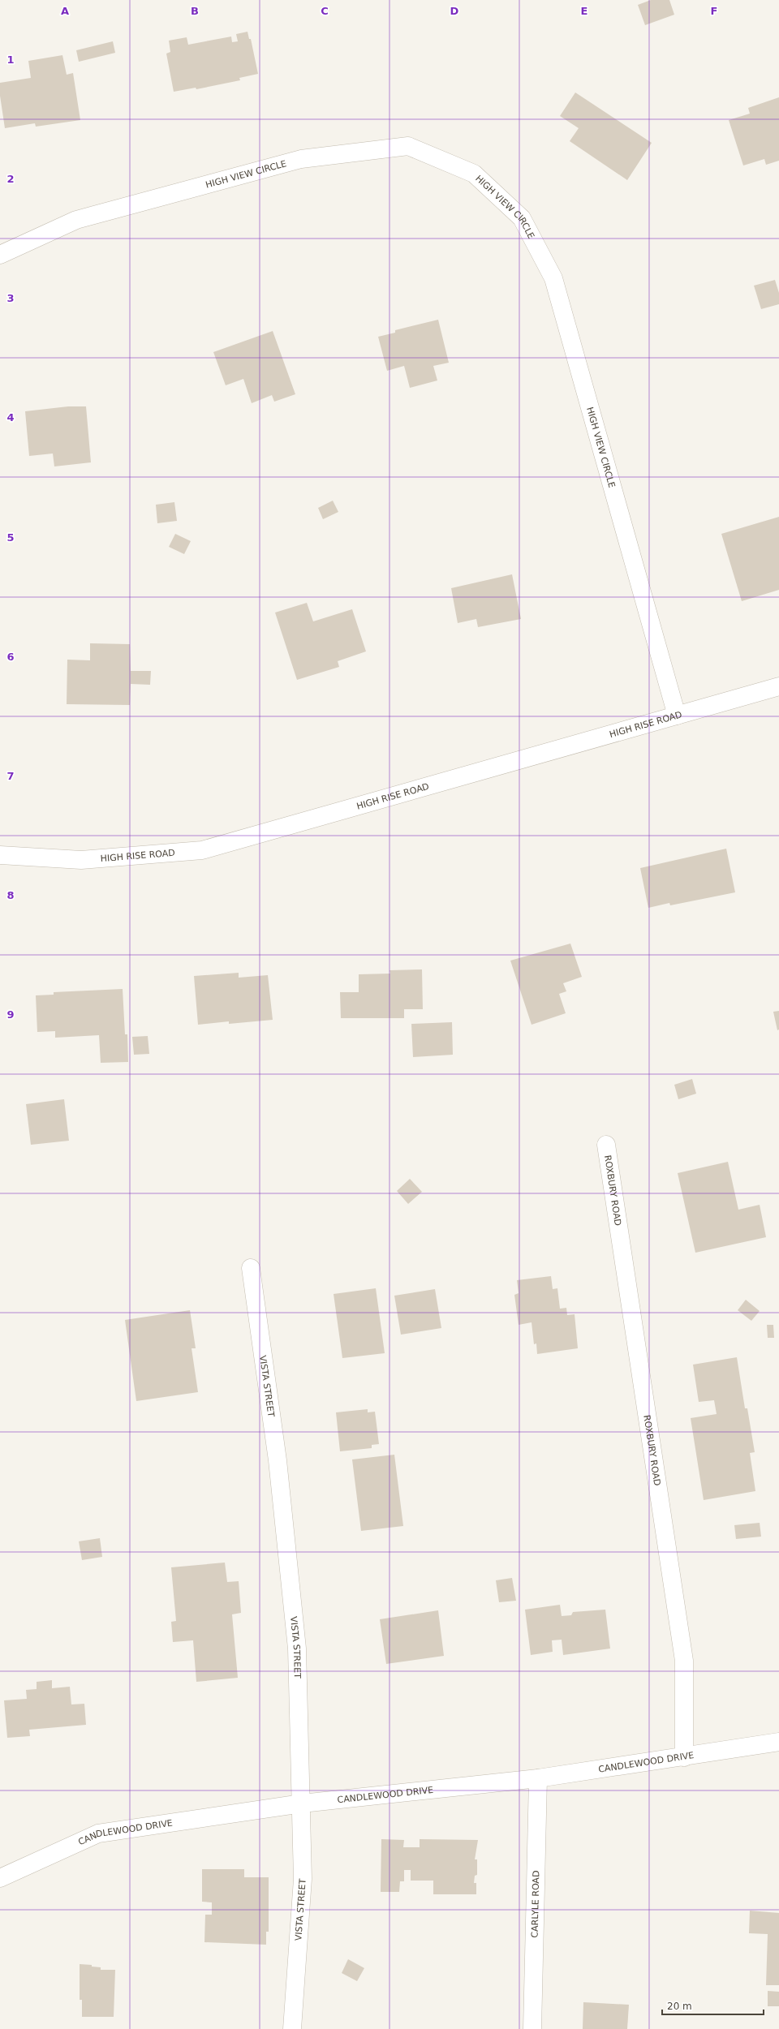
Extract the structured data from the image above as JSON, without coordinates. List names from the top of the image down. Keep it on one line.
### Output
{"streets":{"street":["HIGH VIEW CIRCLE","HIGH RISE ROAD","ROXBURY ROAD","VISTA STREET","CANDLEWOOD DRIVE","CARLYLE ROAD"]},"crossings":[["HIGH VIEW CIRCLE","HIGH RISE ROAD"],["ROXBURY ROAD","CANDLEWOOD DRIVE"],["VISTA STREET","CANDLEWOOD DRIVE"],["CANDLEWOOD DRIVE","CARLYLE ROAD"]],"scale_bar":"20 m","grid":{"columns":["A","B","C","D","E","F"],"rows":["1","2","3","4","5","6","7","8","9"]}}
